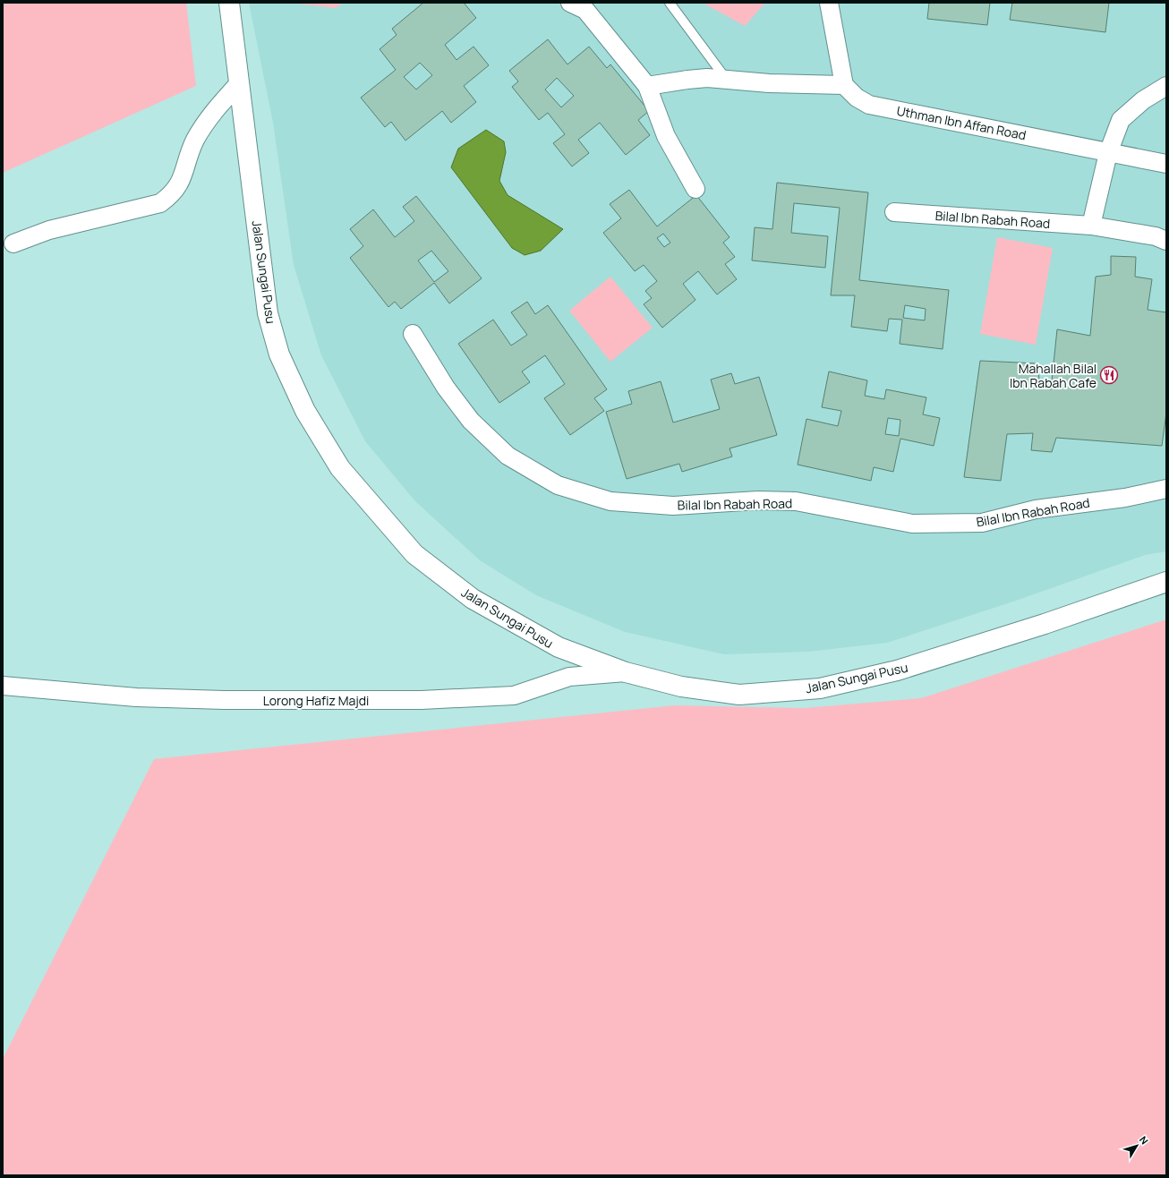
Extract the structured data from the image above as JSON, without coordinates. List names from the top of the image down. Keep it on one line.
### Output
{"streets":{"main road":["Jalan Sungai Pusu"],"street":["Uthman Ibn Affan Road","Bilal Ibn Rabah Road","Lorong Hafiz Majdi"]},"crossings":[["Jalan Sungai Pusu","Lorong Hafiz Majdi"]],"places":{"restaurant":["Mahallah Bilal Ibn Rabah Cafe"]},"north":"top right"}
